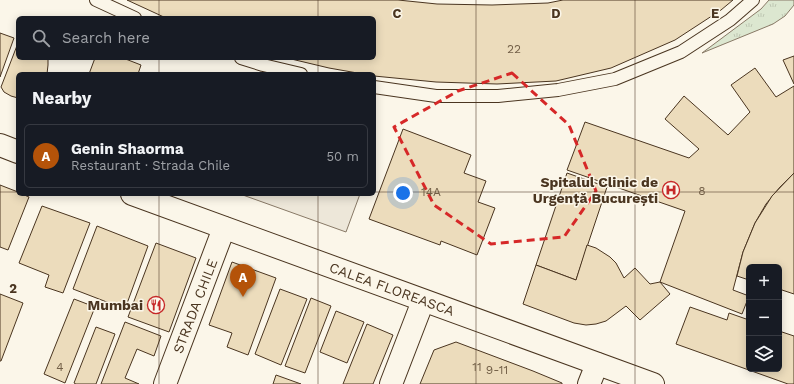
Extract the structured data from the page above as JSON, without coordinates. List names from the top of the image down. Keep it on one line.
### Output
{"streets":{"street":["CALEA FLOREASCA","STRADA CHILE"]},"crossings":[["CALEA FLOREASCA","STRADA CHILE"]],"places":{"hospital":["Spitalul Clinic de Urgență București"],"restaurant":["Mumbai"]},"house_numbers":["22","8","14A","4","11","9-11"],"page":{"search":"Search here","heading":"Nearby","list":[{"mark":"A","name":"Genin Shaorma","note":"Restaurant · Strada Chile","value":"50 m"}],"map_buttons":["+","−"],"pins":"A"},"grid":{"columns":["C","D","E"],"rows":["2"]}}
